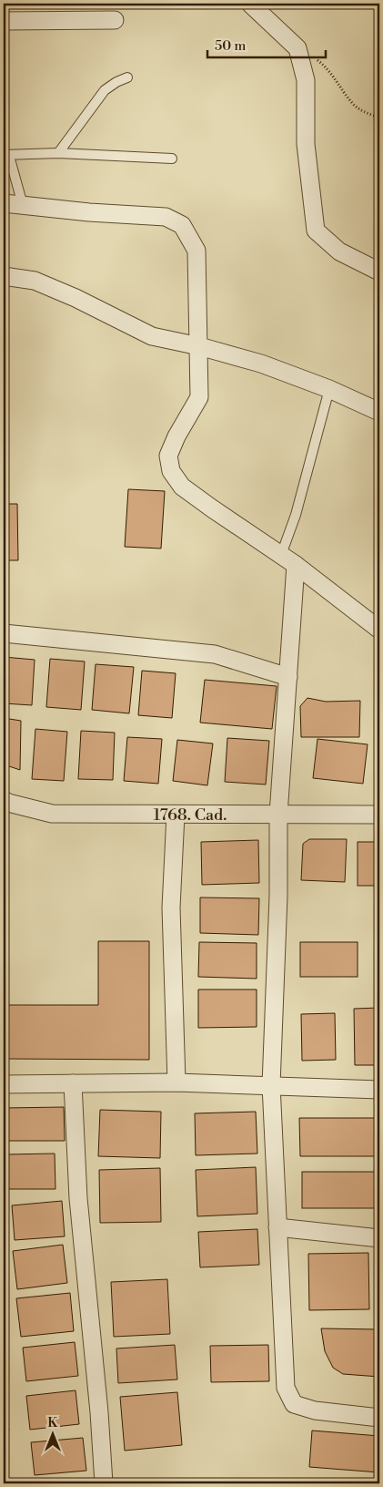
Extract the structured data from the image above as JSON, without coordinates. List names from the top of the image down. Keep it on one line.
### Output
{"streets":{"street":["1768. Cad."]},"scale_bar":"50 m","north":"top"}
